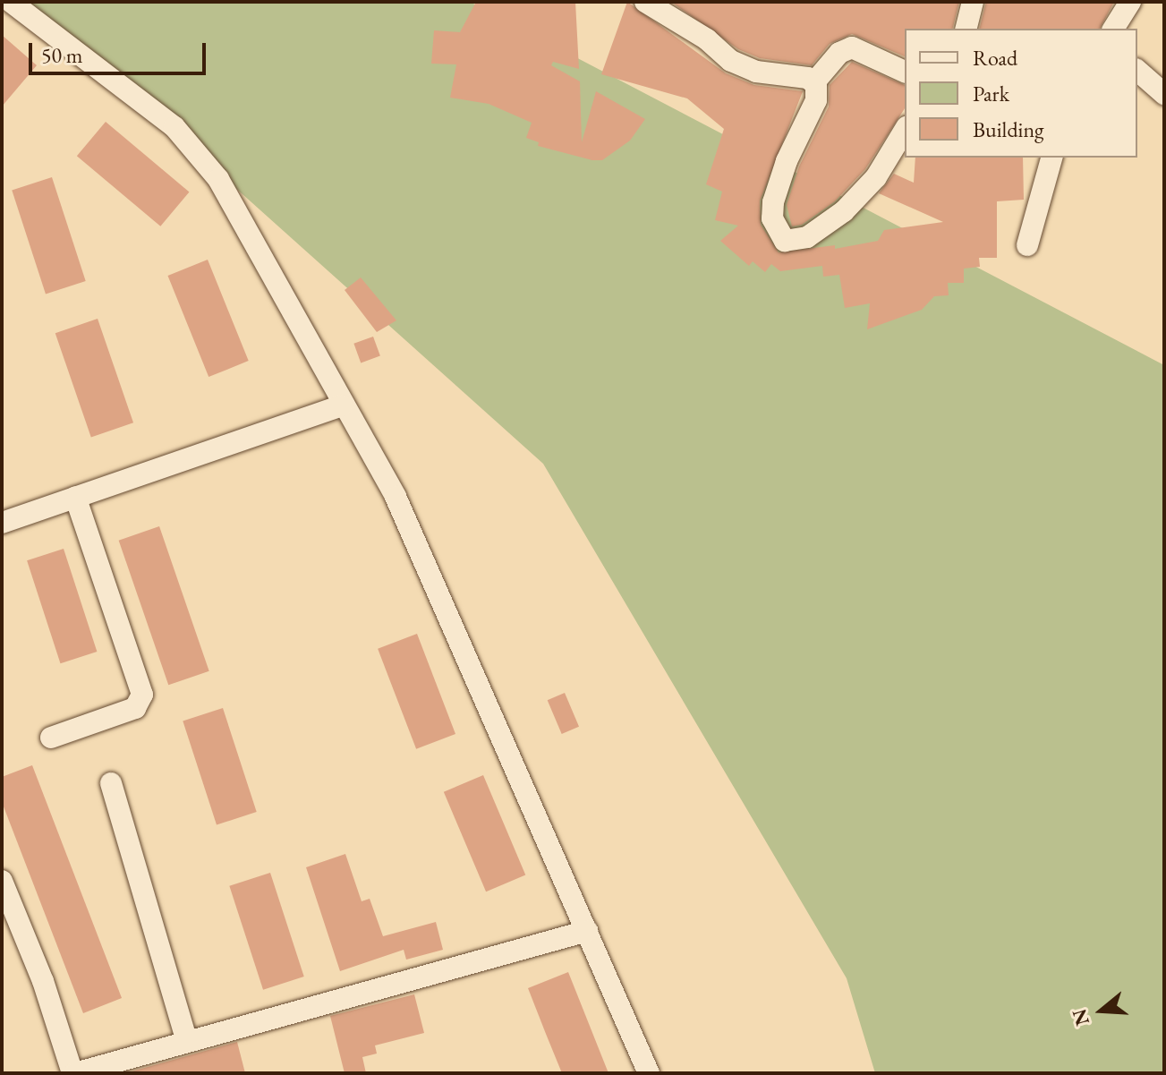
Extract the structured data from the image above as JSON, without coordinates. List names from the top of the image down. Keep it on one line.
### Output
{"legend":["Road","Park","Building"],"scale_bar":"50 m","north":"left"}
